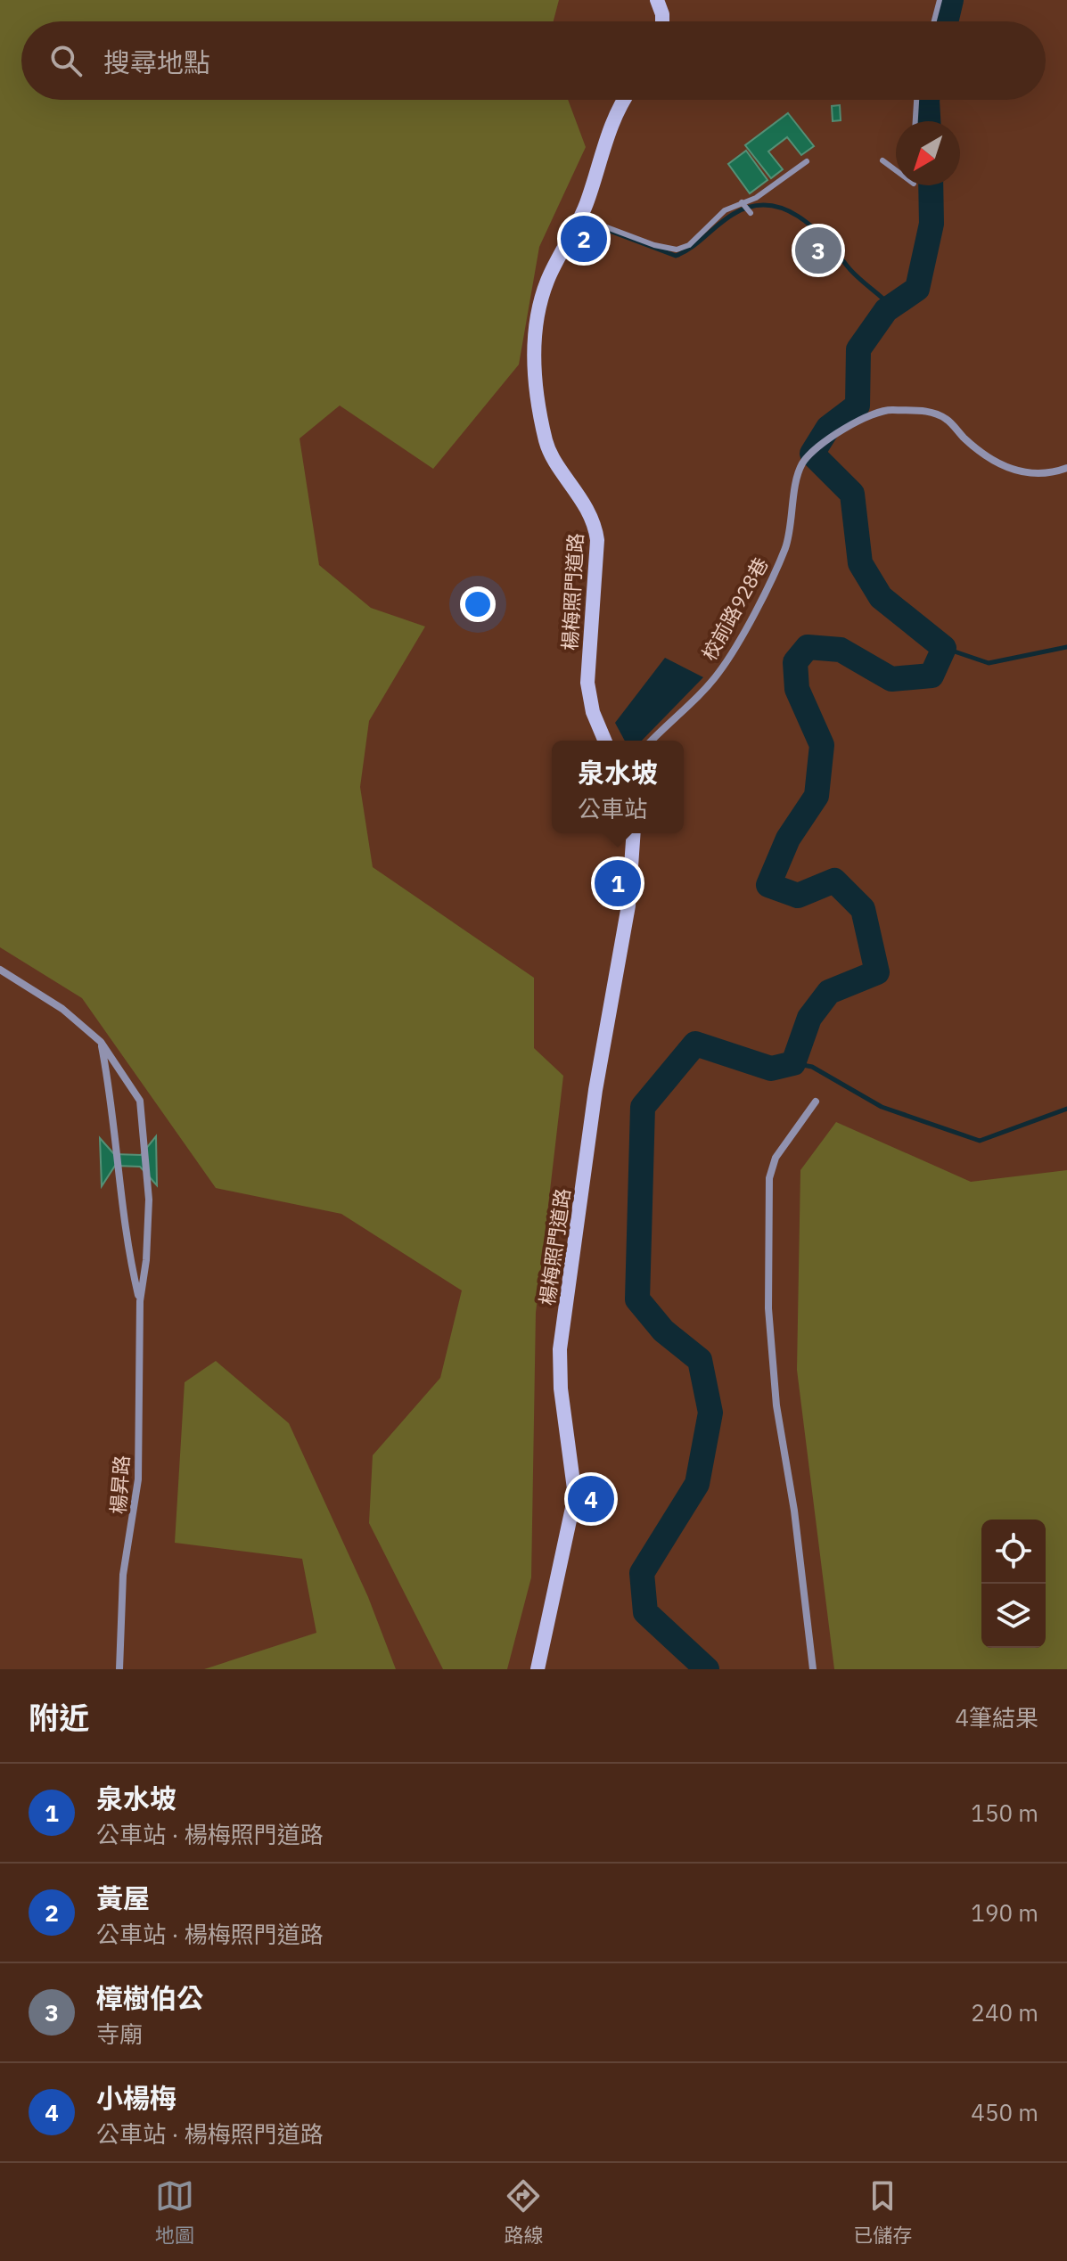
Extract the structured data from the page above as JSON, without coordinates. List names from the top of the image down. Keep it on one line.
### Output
{"streets":{"street":["楊梅照門道路","校前路928巷","楊昇路"]},"north":"bottom left","page":{"search":"搜尋地點","pins":["2","3","1","4"],"popup":["泉水坡","公車站"],"heading":["附近","4筆結果"],"list":[{"mark":"1","name":"泉水坡","note":"公車站 · 楊梅照門道路","value":"150 m"},{"mark":"2","name":"黃屋","note":"公車站 · 楊梅照門道路","value":"190 m"},{"mark":"3","name":"樟樹伯公","note":"寺廟","value":"240 m"},{"mark":"4","name":"小楊梅","note":"公車站 · 楊梅照門道路","value":"450 m"}],"nav":["地圖","路線","已儲存"]}}
